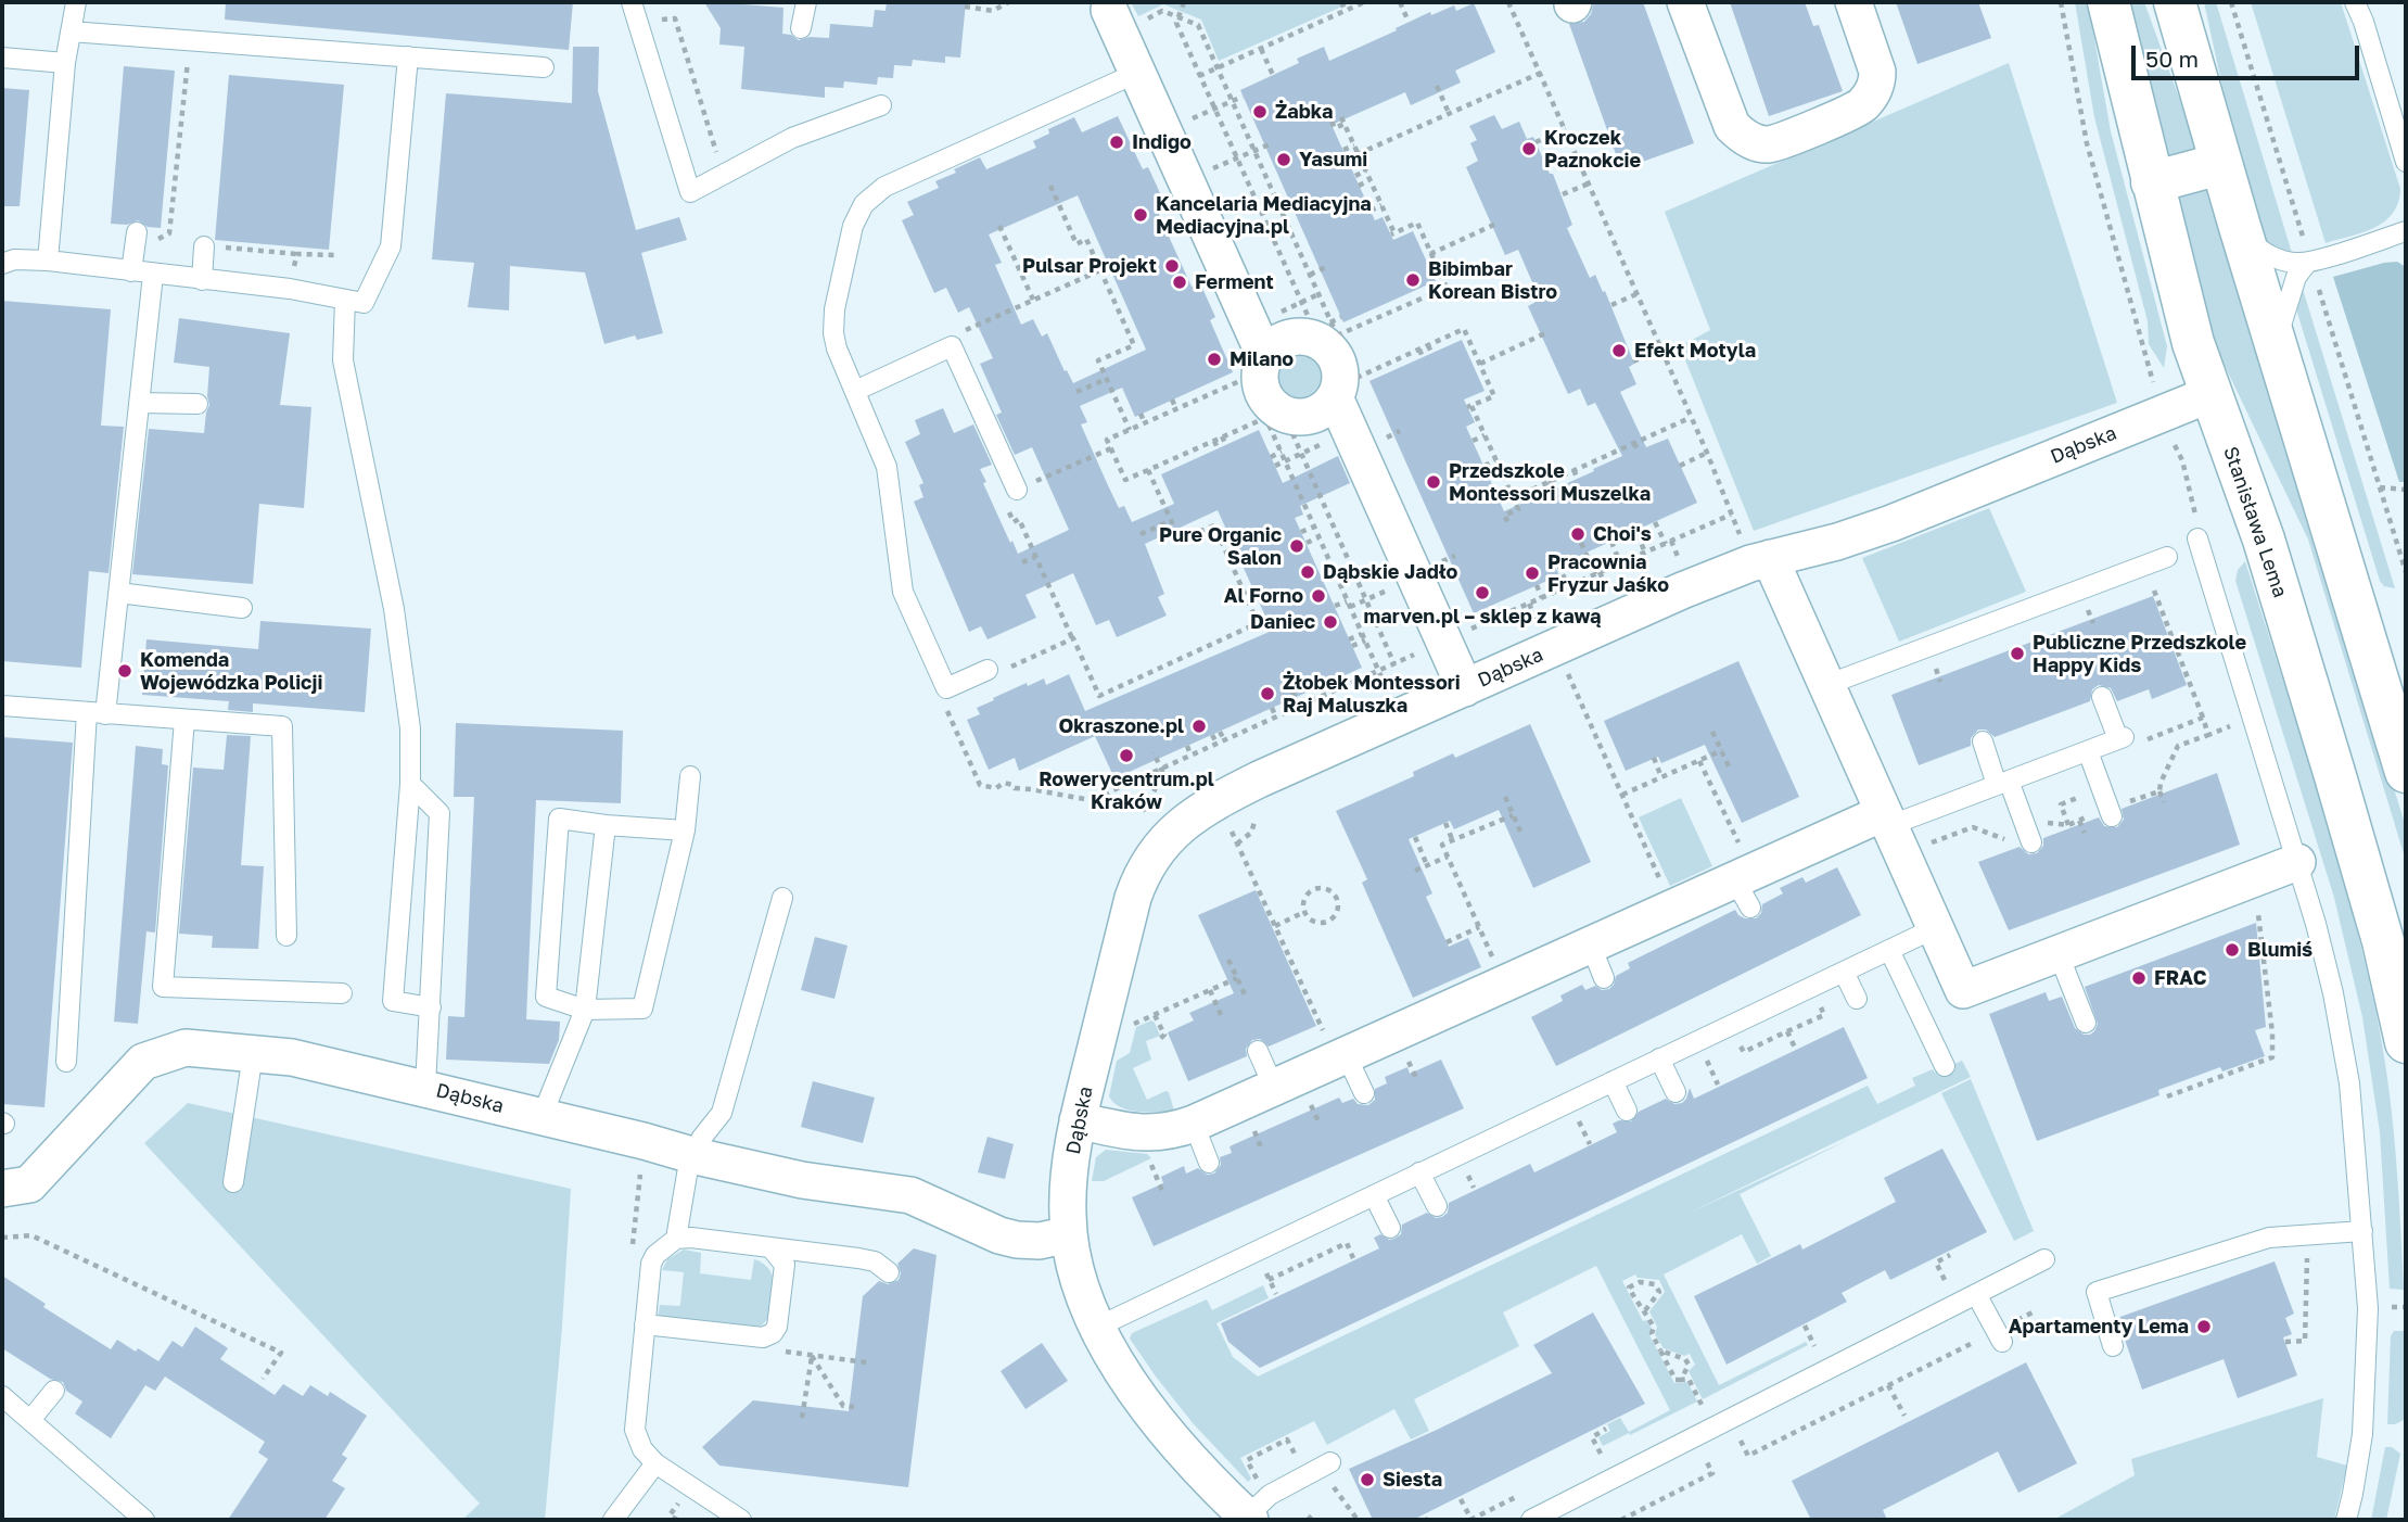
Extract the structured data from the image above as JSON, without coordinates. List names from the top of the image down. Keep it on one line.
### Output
{"streets":{"main road":["Stanisława Lema"],"street":["Dąbska"]},"crossings":[["Dąbska","Stanisława Lema"]],"places":["Żabka","Indigo","Kroczek Paznokcie","Yasumi","Kancelaria Mediacyjna Mediacyjna.pl","Pulsar Projekt","Bibimbar Korean Bistro","Ferment","Efekt Motyla","Milano","Przedszkole Montessori Muszelka","Choi's","Pure Organic Salon","Dąbskie Jadło","Pracownia Fryzur Jaśko","marven.pl – sklep z kawą","Al Forno","Daniec","Publiczne Przedszkole Happy Kids","Komenda Wojewódzka Policji","Żłobek Montessori Raj Maluszka","Okraszone.pl","Rowerycentrum.pl Kraków","Blumiś","FRAC","Apartamenty Lema","Siesta"],"scale_bar":"50 m"}
